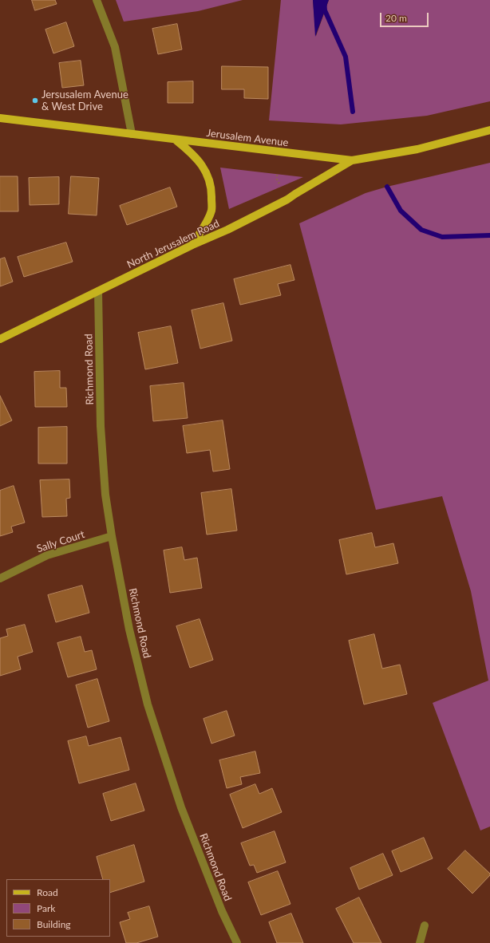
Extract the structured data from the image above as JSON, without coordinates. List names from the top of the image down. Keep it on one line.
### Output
{"streets":{"main road":["Jerusalem Avenue","North Jerusalem Road"],"street":["Richmond Road","Sally Court"]},"crossings":[["Jerusalem Avenue","North Jerusalem Road"],["North Jerusalem Road","Richmond Road"],["Richmond Road","Sally Court"]],"places":["Jersusalem Avenue & West Drive"],"legend":["Road","Park","Building"],"scale_bar":"20 m"}
